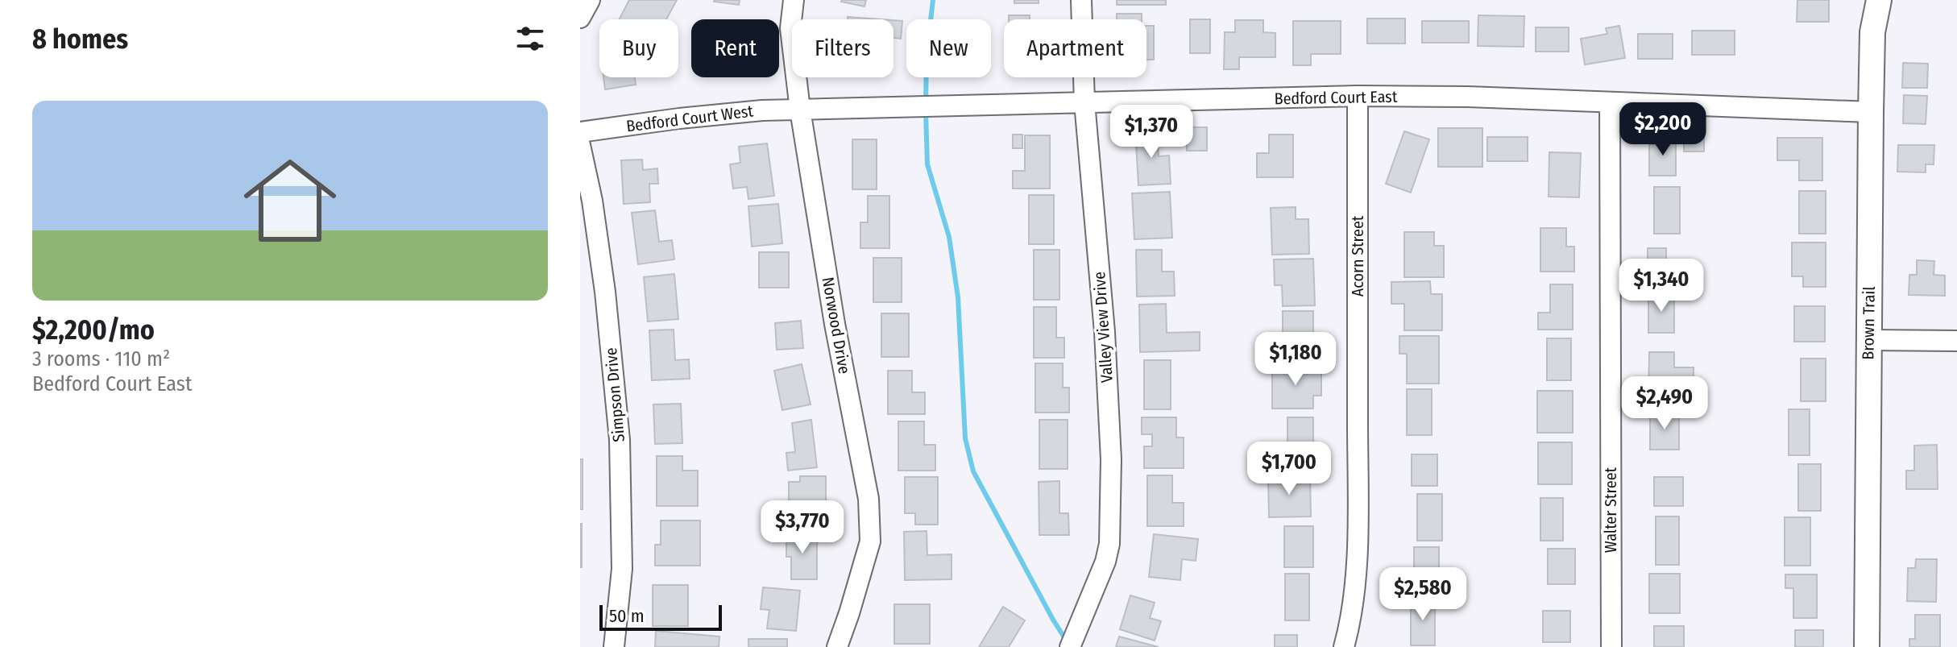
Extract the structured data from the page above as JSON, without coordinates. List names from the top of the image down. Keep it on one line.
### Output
{"streets":{"street":["Bedford Court East","Bedford Court West","Acorn Street","Brown Trail","Norwood Drive","Valley View Drive","Simpson Drive","Walter Street"]},"crossings":[["Bedford Court East","Bedford Court West"],["Bedford Court East","Acorn Street"],["Bedford Court East","Brown Trail"],["Bedford Court East","Norwood Drive"],["Bedford Court East","Valley View Drive"],["Bedford Court East","Walter Street"],["Bedford Court West","Norwood Drive"]],"scale_bar":"50 m","page":{"heading":"8 homes","chip":["Buy","Rent","Filters","New","Apartment"],"list":[{"name":"$2,200/mo","note":"3 rooms · 110 m² · Bedford Court East"}],"price":["$2,200","$1,370","$1,340","$1,180","$2,490","$1,700","$3,770","$2,580"],"scale":"50 m"}}
